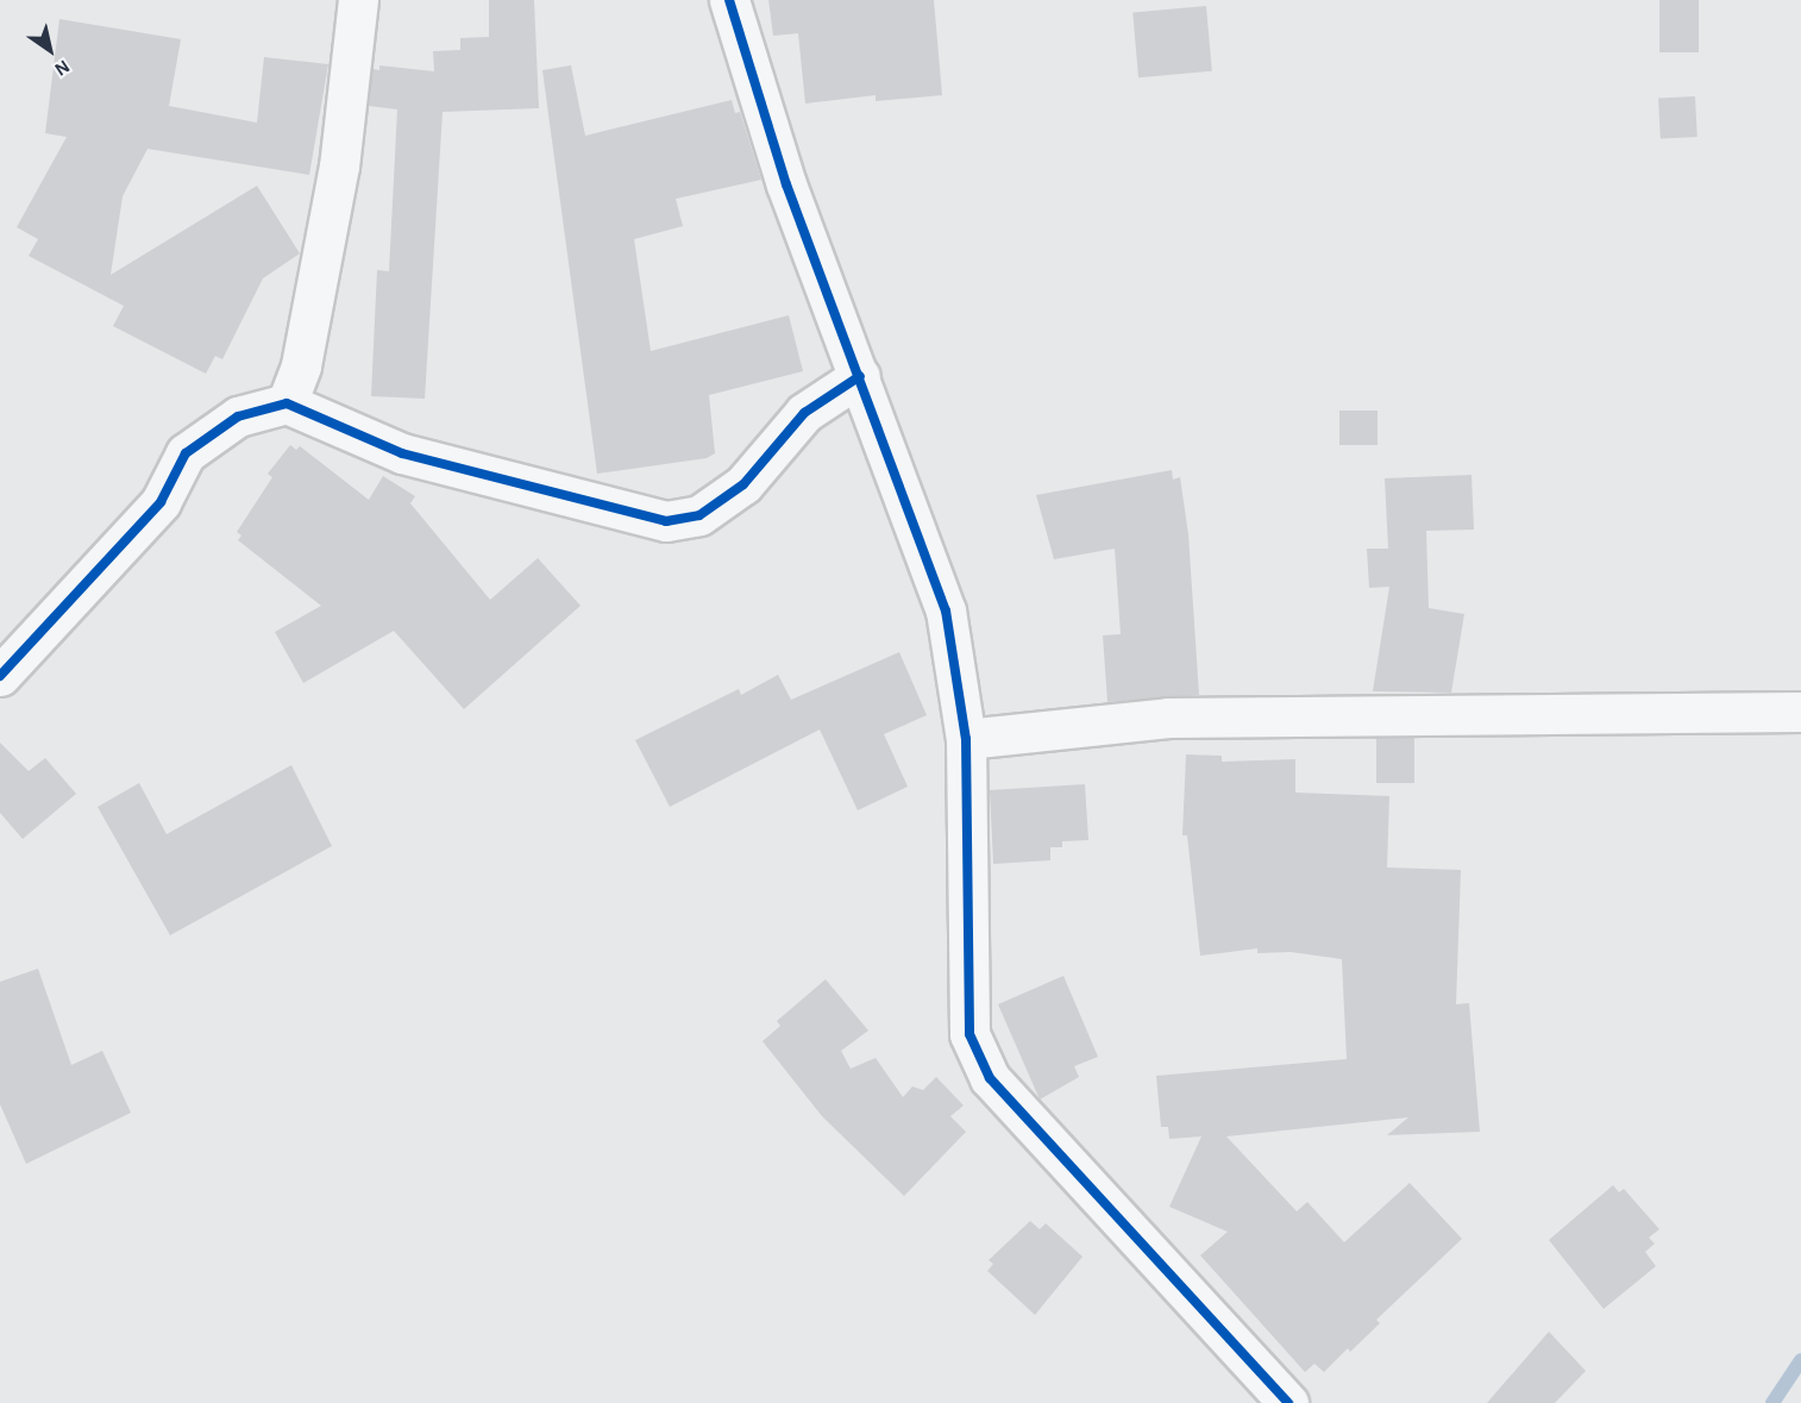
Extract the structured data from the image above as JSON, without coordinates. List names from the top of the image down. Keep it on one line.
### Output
{"north":"bottom right"}
